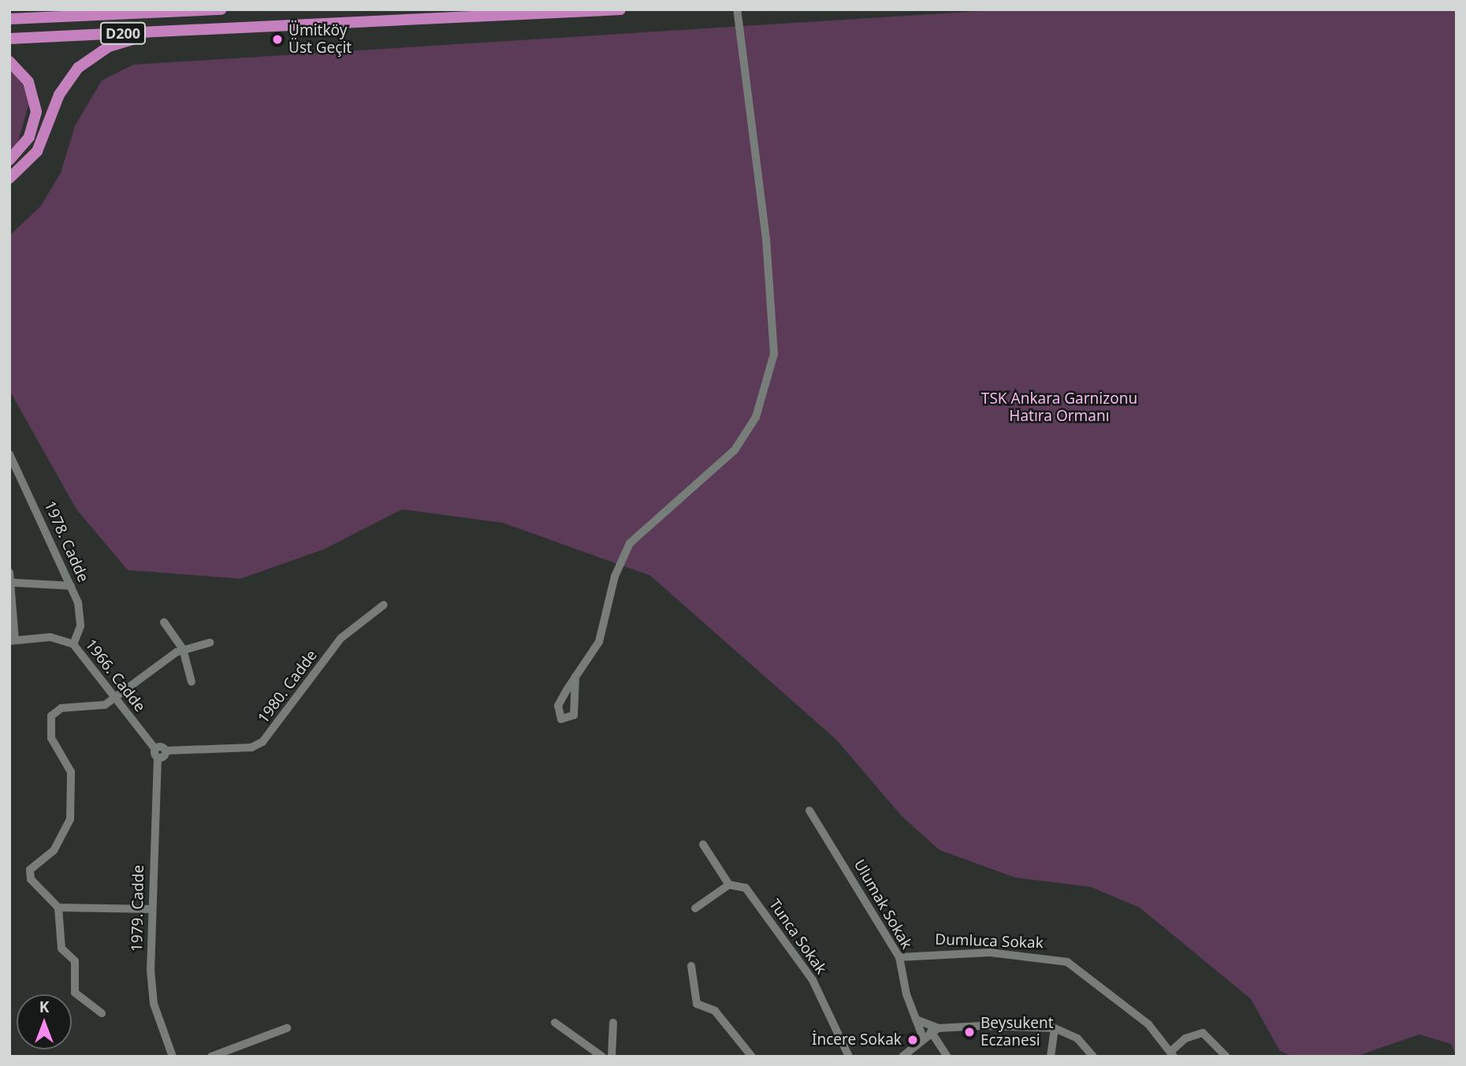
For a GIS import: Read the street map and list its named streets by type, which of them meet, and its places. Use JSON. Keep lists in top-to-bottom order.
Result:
{
  "streets": {
    "highway": ["D200"],
    "street": [
      "1978. Cadde",
      "1966. Cadde",
      "1980. Cadde",
      "Ulumak Sokak",
      "1979. Cadde",
      "Tunca Sokak",
      "Dumluca Sokak"
    ]
  },
  "crossings": [
    ["1978. Cadde", "1966. Cadde"],
    ["1966. Cadde", "1980. Cadde"],
    ["1966. Cadde", "1979. Cadde"],
    ["1980. Cadde", "1979. Cadde"],
    ["Ulumak Sokak", "Dumluca Sokak"]
  ],
  "parks": ["TSK Ankara Garnizonu Hatıra Ormanı"],
  "places": ["Ümitköy Üst Geçit", "Beysukent Eczanesi", "İncere Sokak"],
  "north": "top"
}
